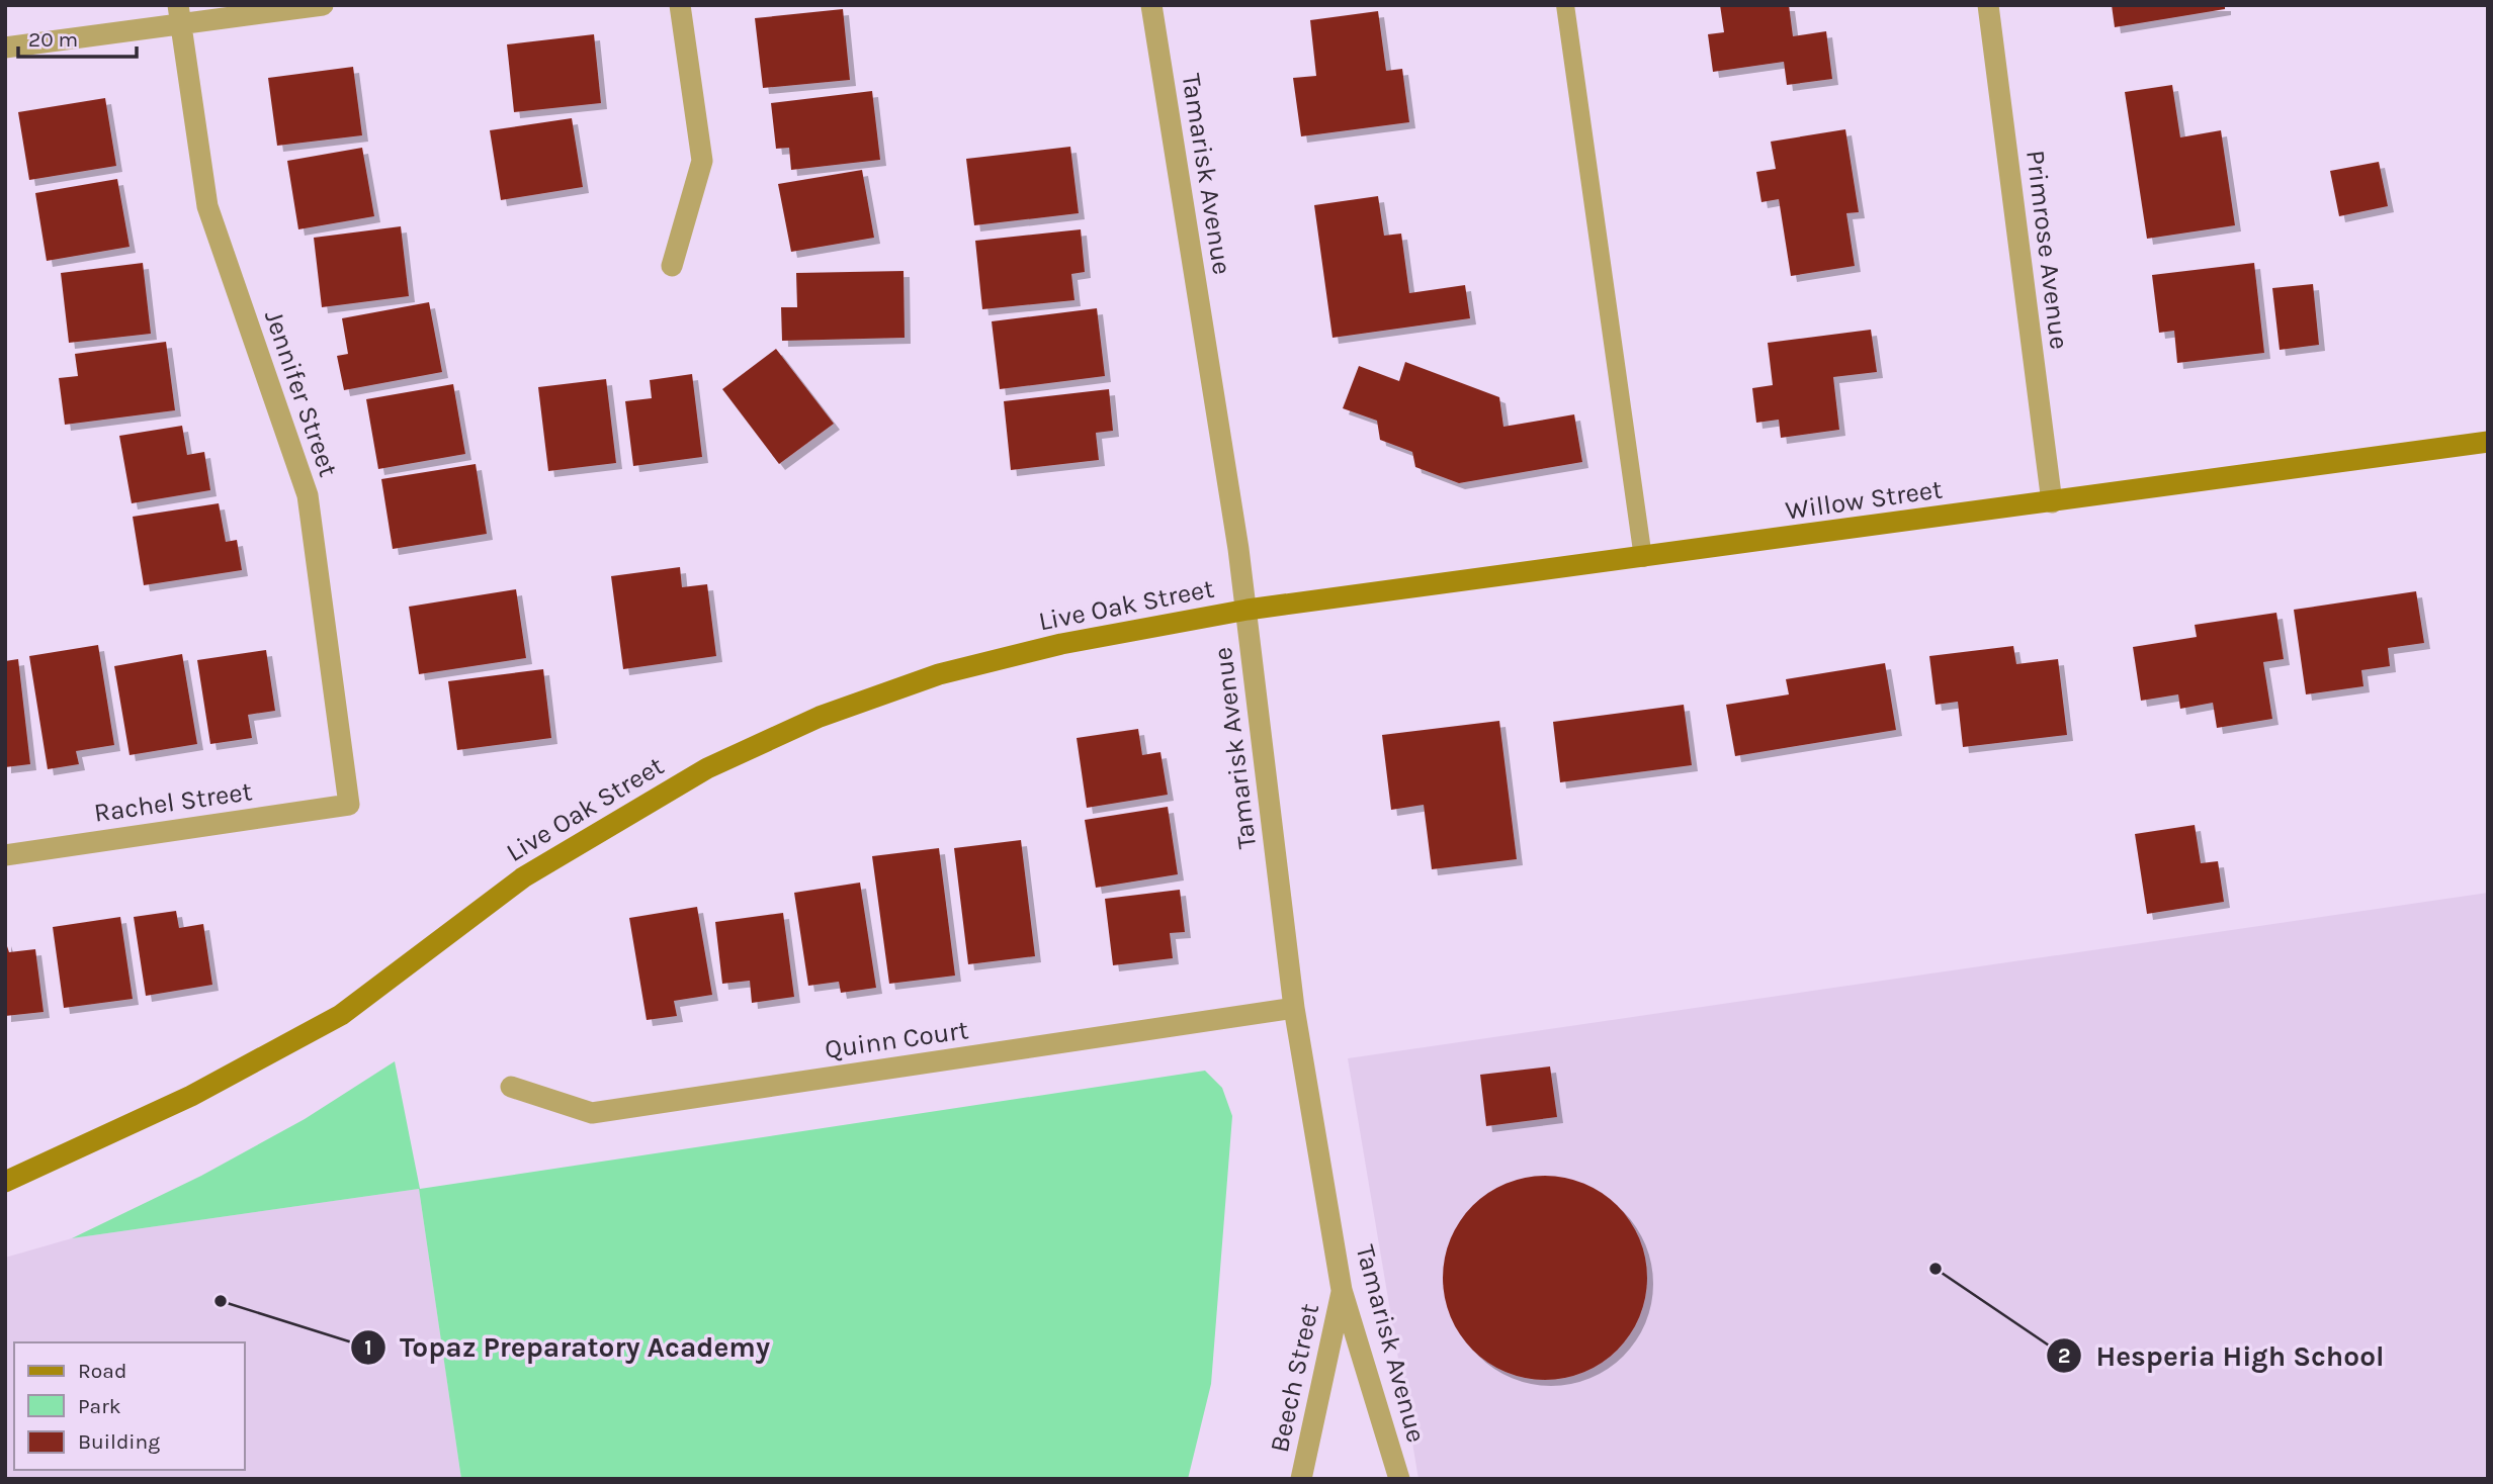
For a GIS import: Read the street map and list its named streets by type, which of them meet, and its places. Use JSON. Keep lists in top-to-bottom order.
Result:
{
  "streets": {
    "street": [
      "Tamarisk Avenue",
      "Primrose Avenue",
      "Jennifer Street",
      "Willow Street",
      "Live Oak Street",
      "Rachel Street",
      "Quinn Court",
      "Beech Street"
    ]
  },
  "crossings": [
    ["Tamarisk Avenue", "Willow Street"],
    ["Tamarisk Avenue", "Live Oak Street"],
    ["Tamarisk Avenue", "Quinn Court"],
    ["Tamarisk Avenue", "Beech Street"],
    ["Primrose Avenue", "Willow Street"],
    ["Jennifer Street", "Rachel Street"],
    ["Willow Street", "Live Oak Street"]
  ],
  "places": ["Hesperia High School", "Topaz Preparatory Academy"],
  "legend": ["Road", "Park", "Building"],
  "scale_bar": "20 m"
}
